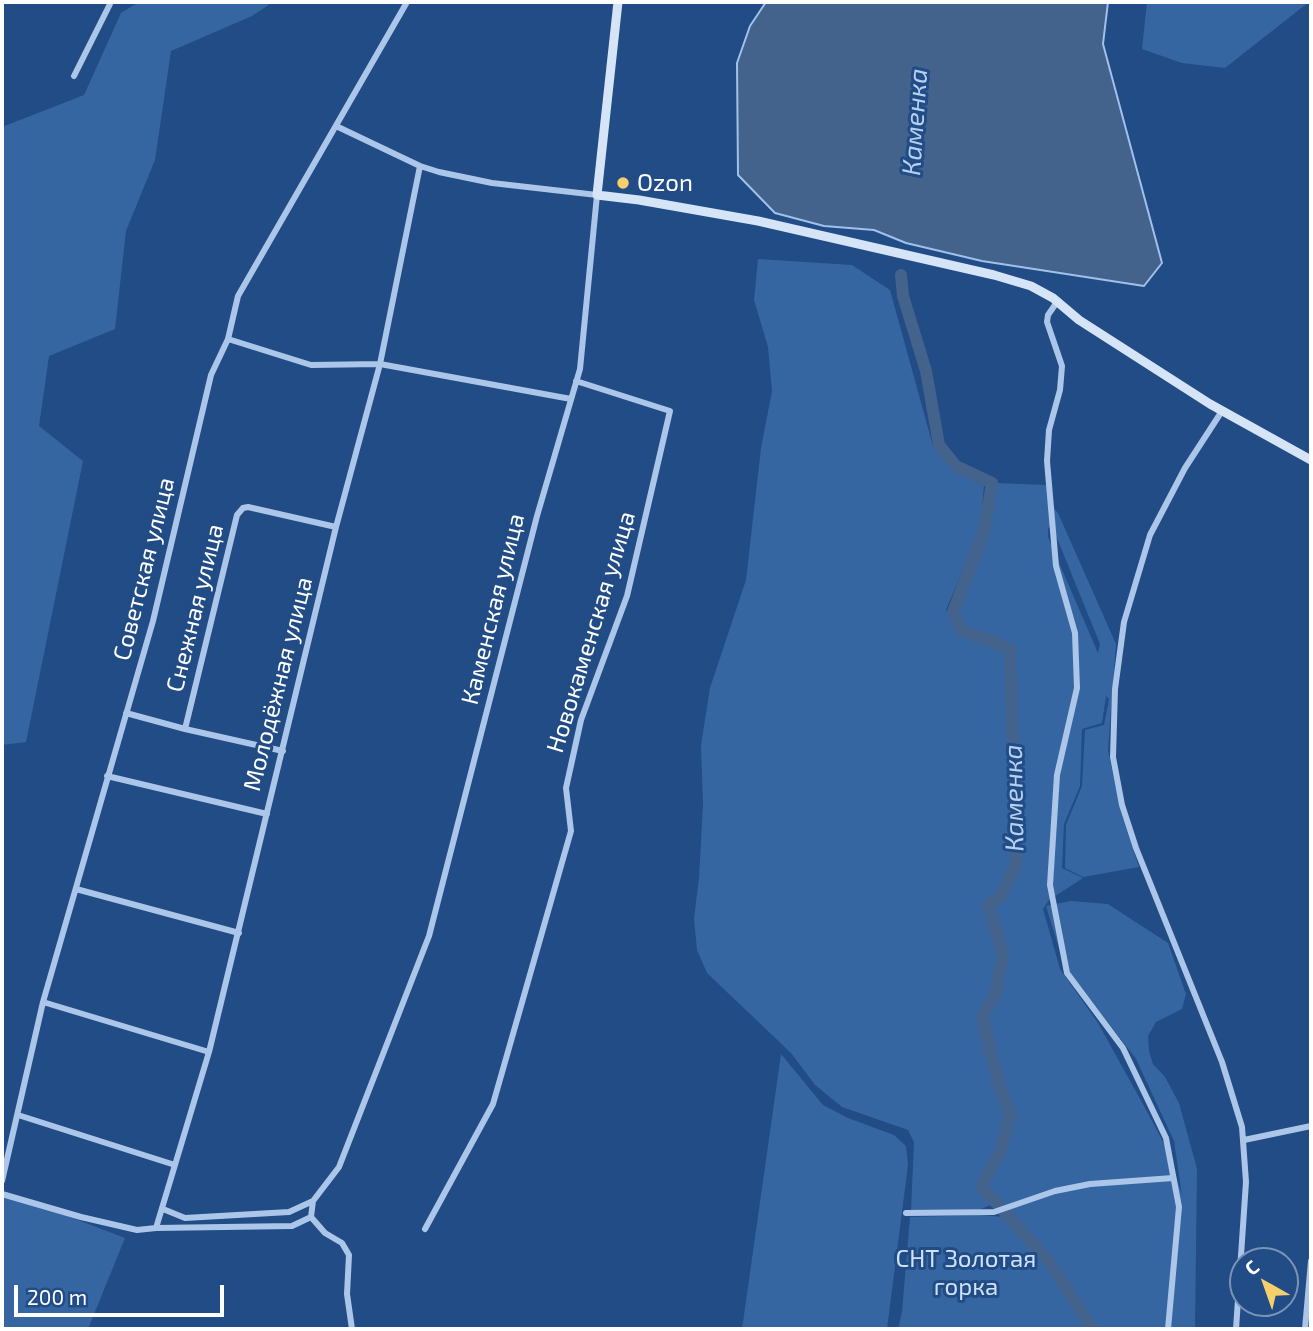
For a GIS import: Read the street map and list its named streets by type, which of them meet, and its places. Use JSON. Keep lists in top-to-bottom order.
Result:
{
  "streets": {
    "street": [
      "Советская улица",
      "Снежная улица",
      "Каменская улица",
      "Новокаменская улица",
      "Молодёжная улица"
    ]
  },
  "crossings": [
    ["Снежная улица", "Молодёжная улица"],
    ["Каменская улица", "Новокаменская улица"]
  ],
  "water": ["Каменка"],
  "parks": ["СНТ Золотая горка"],
  "places": ["Ozon"],
  "scale_bar": "200 m",
  "north": "top left"
}
